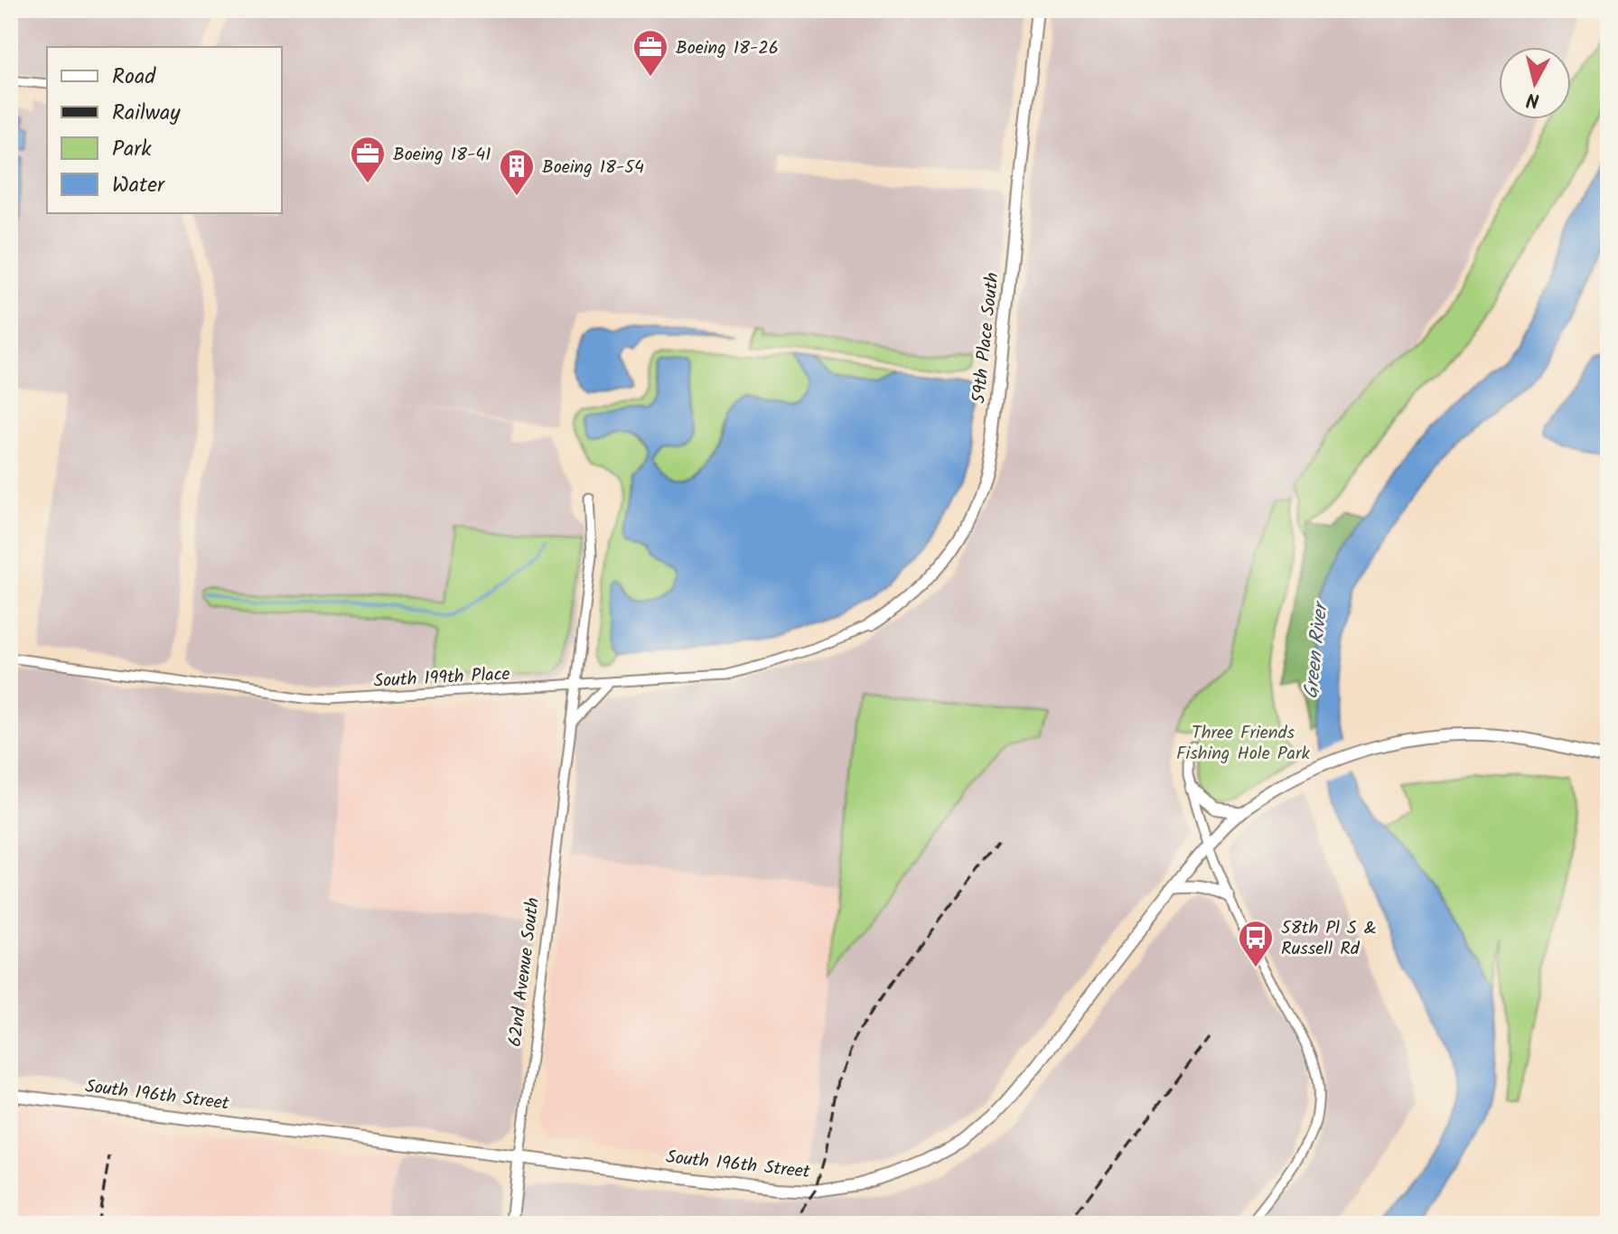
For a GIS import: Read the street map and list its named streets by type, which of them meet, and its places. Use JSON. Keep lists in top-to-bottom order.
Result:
{
  "streets": {
    "main road": ["59th Place South", "62nd Avenue South", "South 196th Street"],
    "street": ["South 199th Place"]
  },
  "crossings": [
    ["59th Place South", "South 199th Place"],
    ["South 199th Place", "62nd Avenue South"],
    ["62nd Avenue South", "South 196th Street"]
  ],
  "water": ["Green River"],
  "parks": ["Three Friends Fishing Hole Park"],
  "places": {
    "office": ["Boeing 18-26", "Boeing 18-41"],
    "building": ["Boeing 18-54"],
    "bus stop": ["58th Pl S & Russell Rd"]
  },
  "legend": [
    "Road",
    "Railway",
    "Park",
    "Water"
  ],
  "north": "bottom"
}
